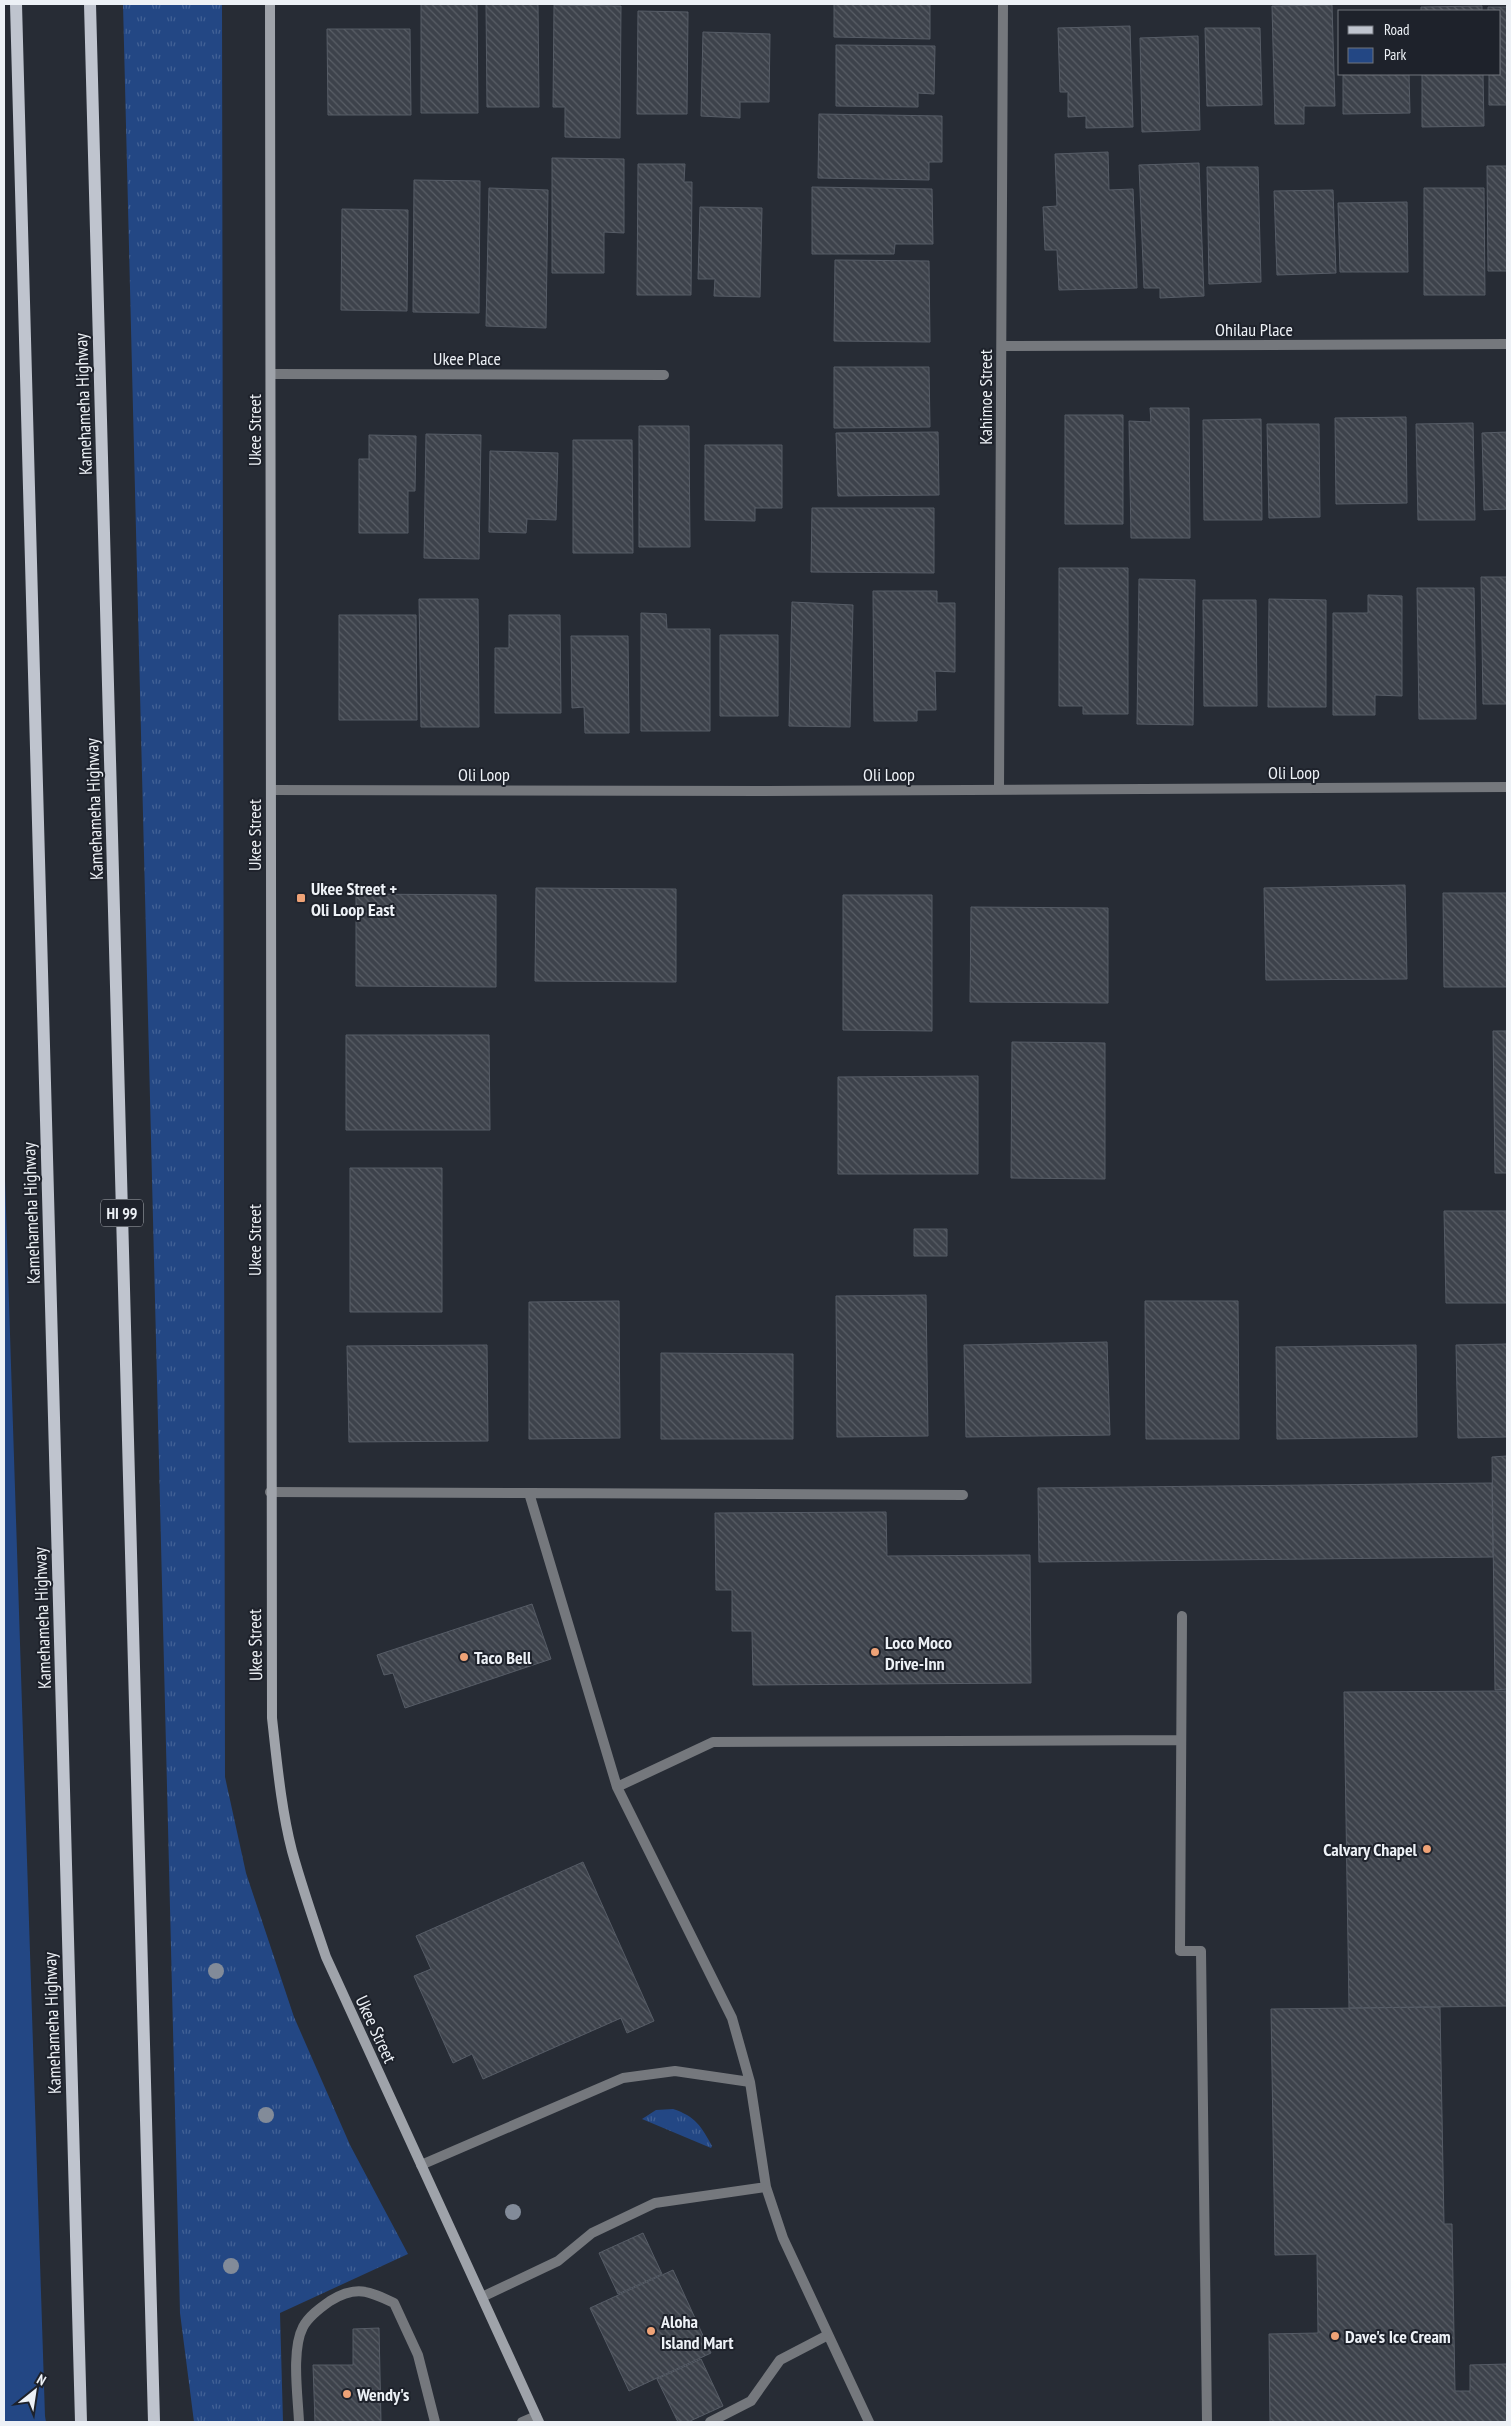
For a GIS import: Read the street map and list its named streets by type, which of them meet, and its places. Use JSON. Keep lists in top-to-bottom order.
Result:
{
  "streets": {
    "main road": ["Kamehameha Highway", "HI 99"],
    "street": [
      "Ohilau Place",
      "Ukee Place",
      "Kahimoe Street",
      "Ukee Street",
      "Oli Loop"
    ]
  },
  "crossings": [
    ["Ohilau Place", "Kahimoe Street"],
    ["Ukee Place", "Ukee Street"],
    ["Kahimoe Street", "Oli Loop"],
    ["Ukee Street", "Oli Loop"]
  ],
  "places": {
    "transit": ["Ukee Street + Oli Loop East"],
    "other": [
      "Loco Moco Drive-Inn",
      "Taco Bell",
      "Calvary Chapel",
      "Aloha Island Mart",
      "Dave's Ice Cream",
      "Wendy's"
    ]
  },
  "legend": ["Road", "Park"],
  "north": "top right"
}
